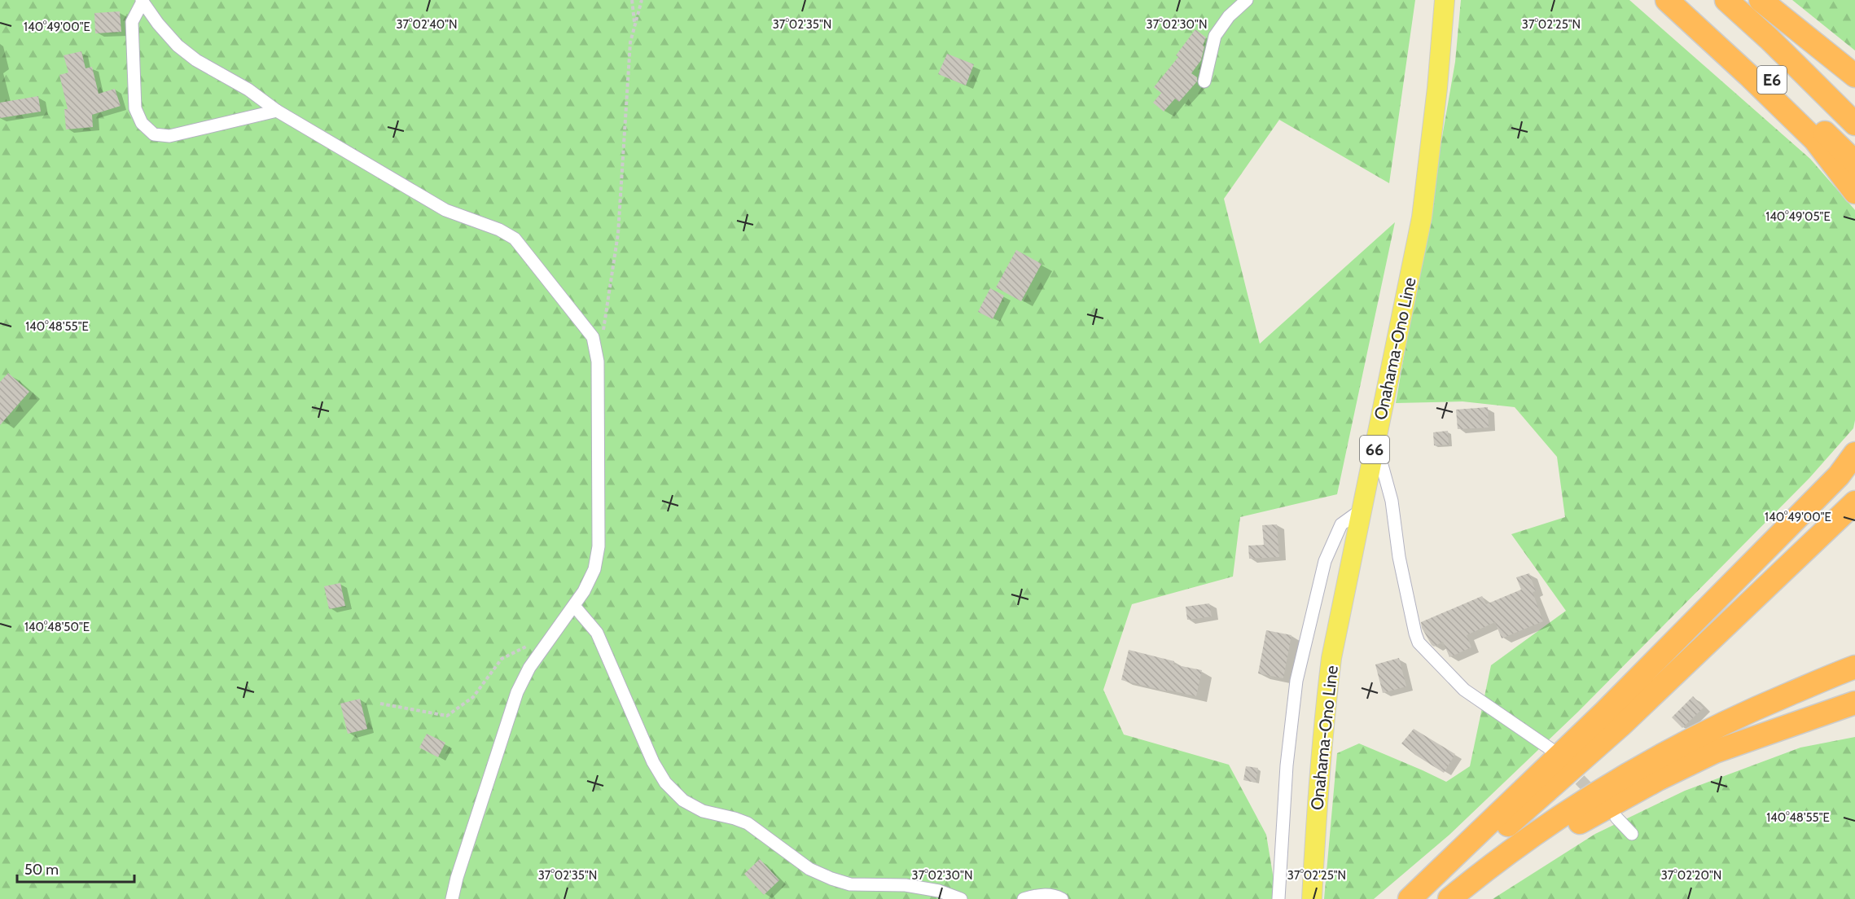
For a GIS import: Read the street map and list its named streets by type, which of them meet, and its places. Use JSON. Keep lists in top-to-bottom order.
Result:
{
  "streets": {
    "highway": ["E6"],
    "main road": ["Onahama-Ono Line", "66"]
  },
  "scale_bar": "50 m",
  "coordinates": [
    "37°02'40\"N",
    "37°02'35\"N",
    "37°02'30\"N",
    "37°02'25\"N",
    "140°49'00\"E",
    "140°49'05\"E",
    "140°48'55\"E",
    "140°48'50\"E",
    "37°02'20\"N"
  ]
}
